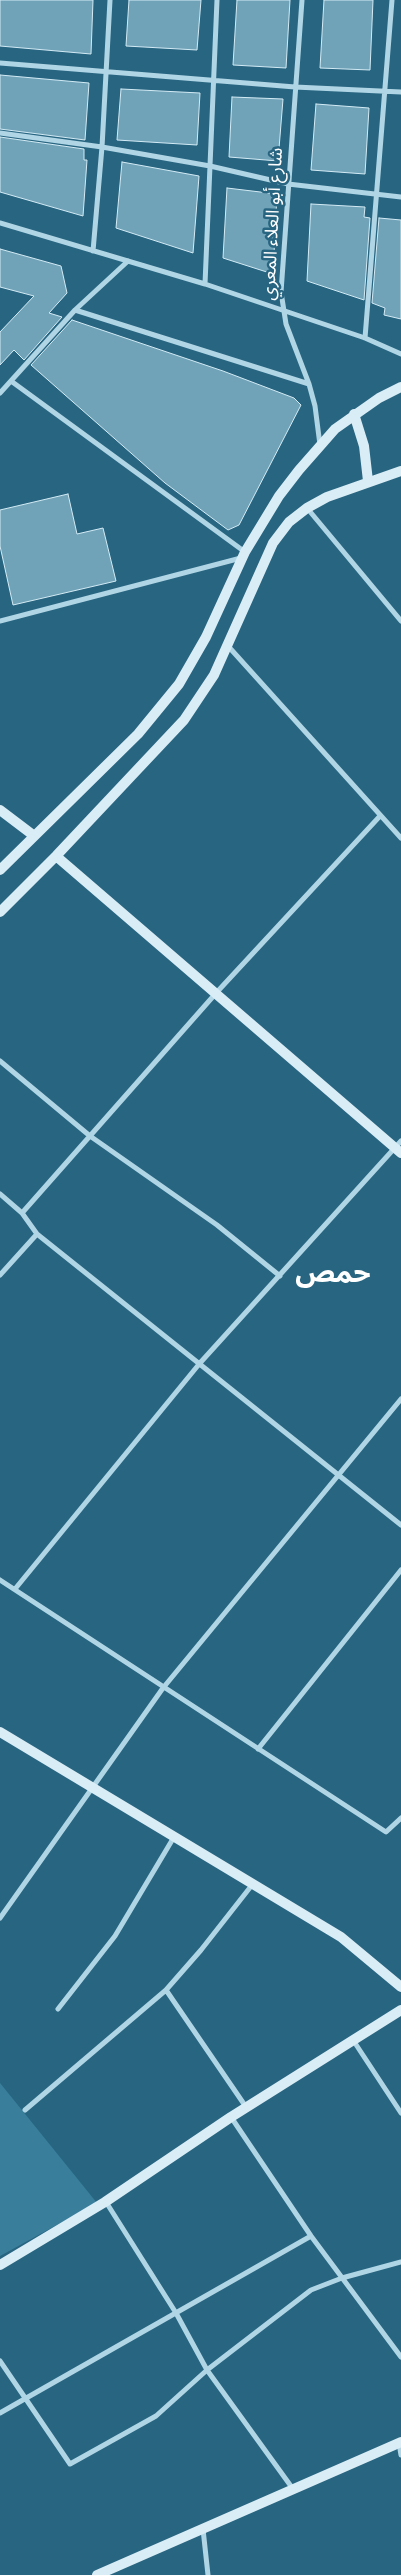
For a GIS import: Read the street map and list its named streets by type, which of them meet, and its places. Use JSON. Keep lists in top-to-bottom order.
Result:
{
  "streets": {
    "street": ["شارع أبو العلاء المعري"]
  },
  "districts": ["حمص"]
}
